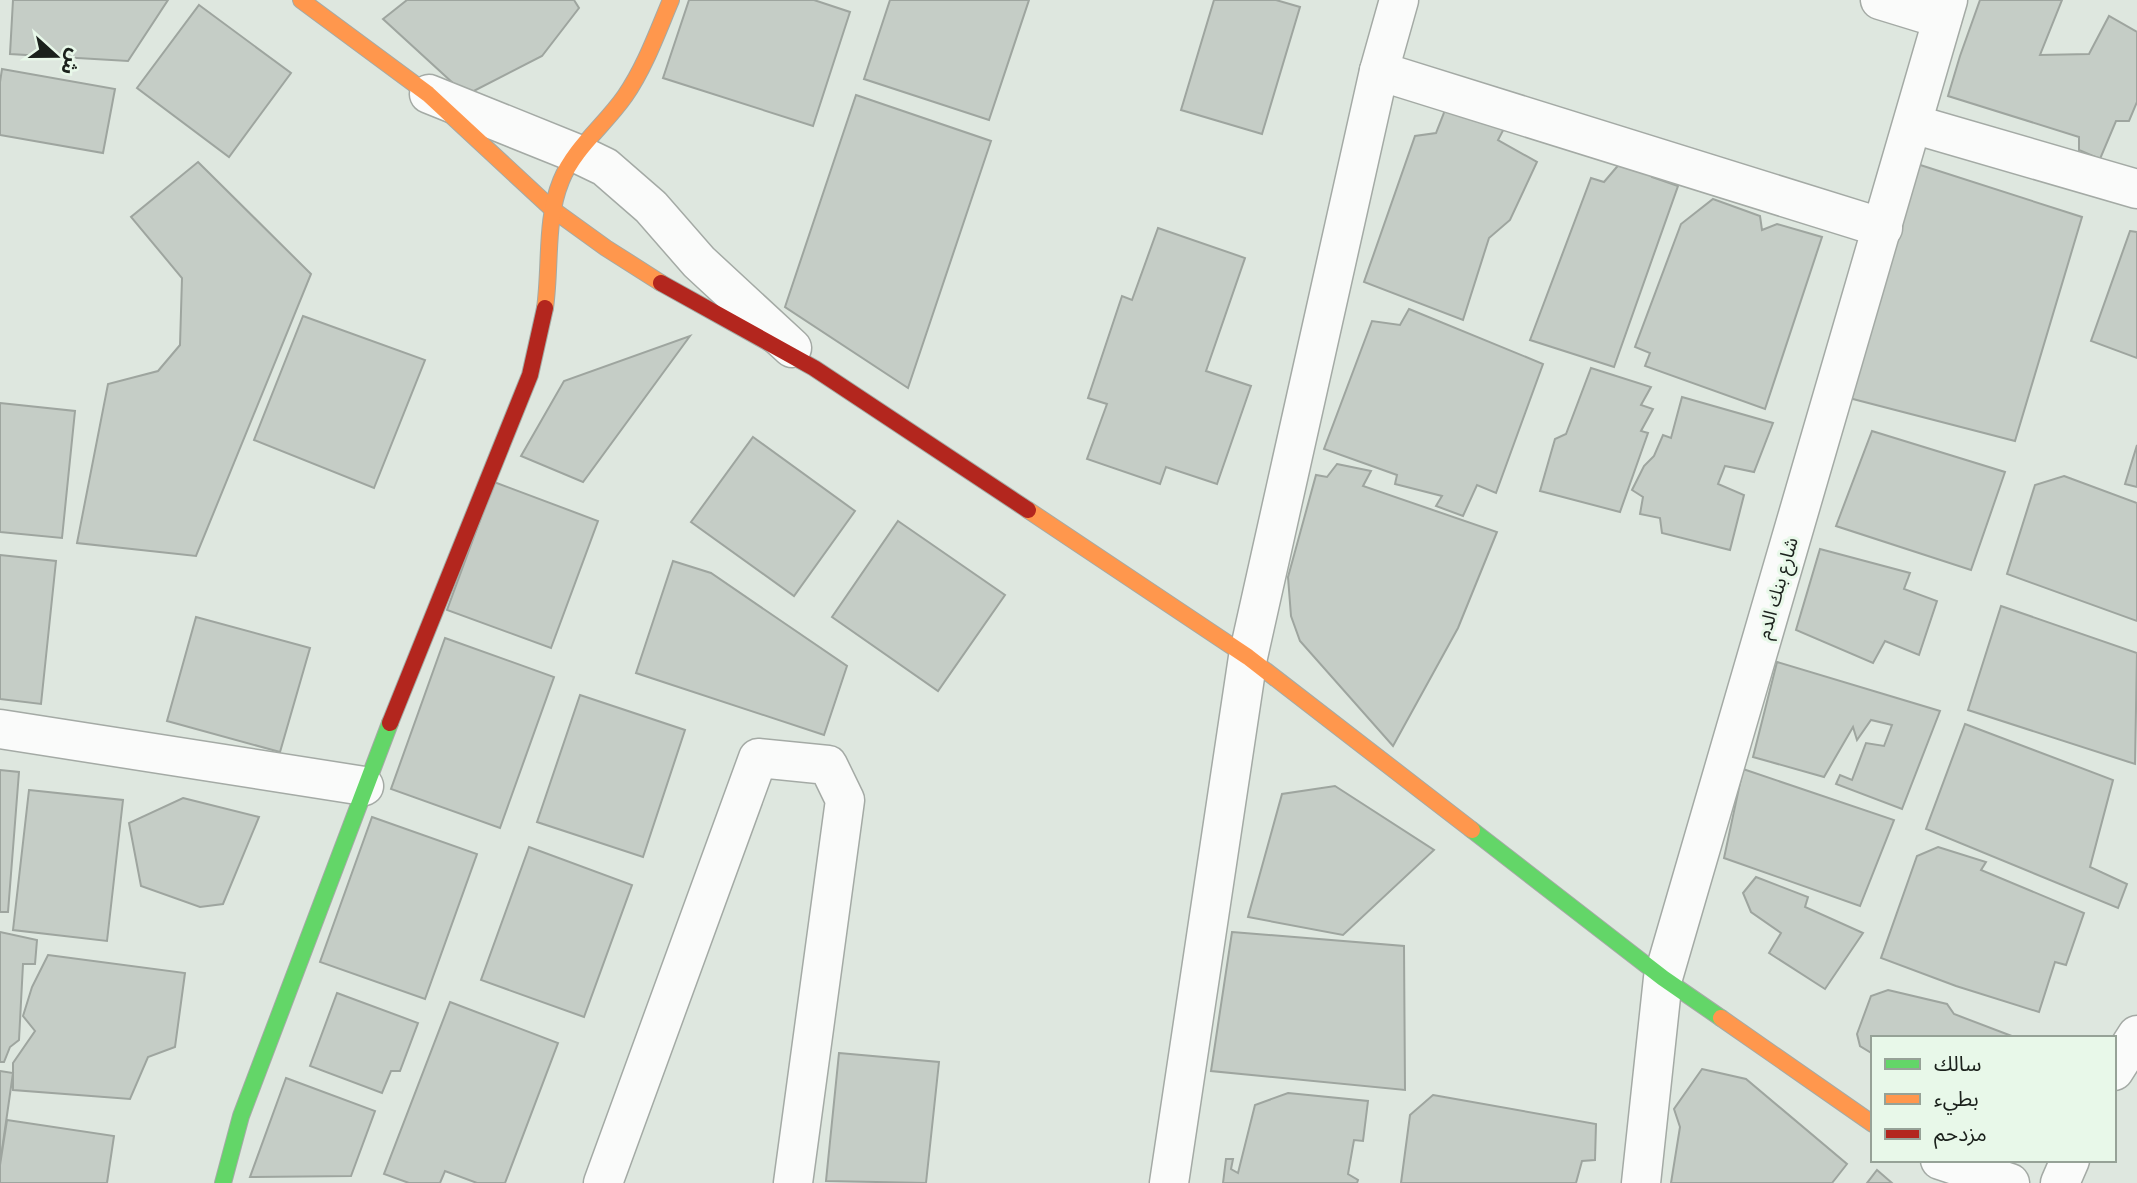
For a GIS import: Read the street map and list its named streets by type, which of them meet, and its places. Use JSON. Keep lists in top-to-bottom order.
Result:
{
  "streets": {
    "street": ["شارع بنك الدم"]
  },
  "legend": ["سالك", "بطيء", "مزدحم"],
  "north": "right"
}
